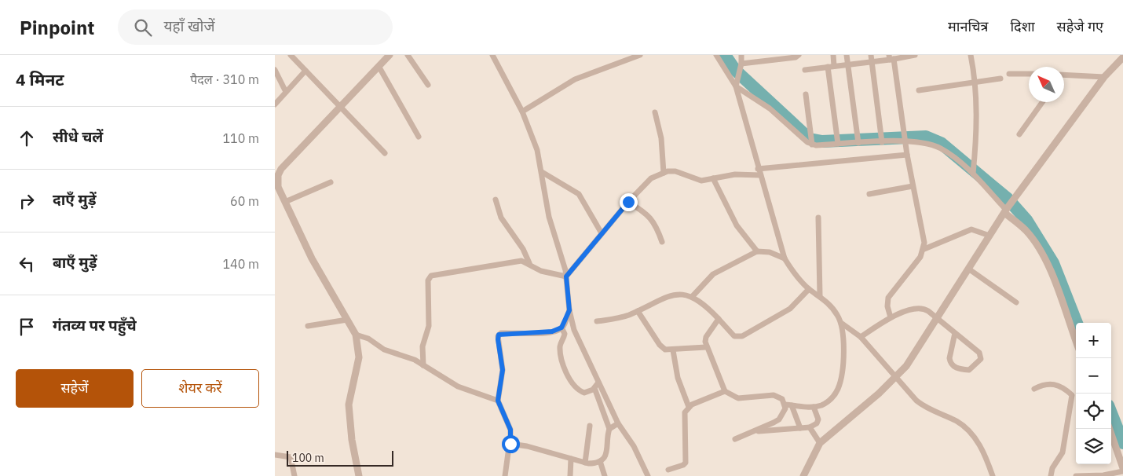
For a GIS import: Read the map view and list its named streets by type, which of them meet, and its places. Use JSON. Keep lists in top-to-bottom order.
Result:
{
  "scale_bar": "100 m",
  "north": "top left",
  "page": {
    "header": "Pinpoint",
    "search": "यहाँ खोजें",
    "nav": ["मानचित्र", "दिशा", "सहेजे गए"],
    "heading": ["4 मिनट", "पैदल · 310 m"],
    "list": [
      ["सीधे चलें", "110 m"],
      ["दाएँ मुड़ें", "60 m"],
      ["बाएँ मुड़ें", "140 m"],
      "गंतव्य पर पहुँचे"
    ],
    "map_buttons": ["+", "−"],
    "buttons": ["सहेजें", "शेयर करें"],
    "scale": "100 m"
  }
}
